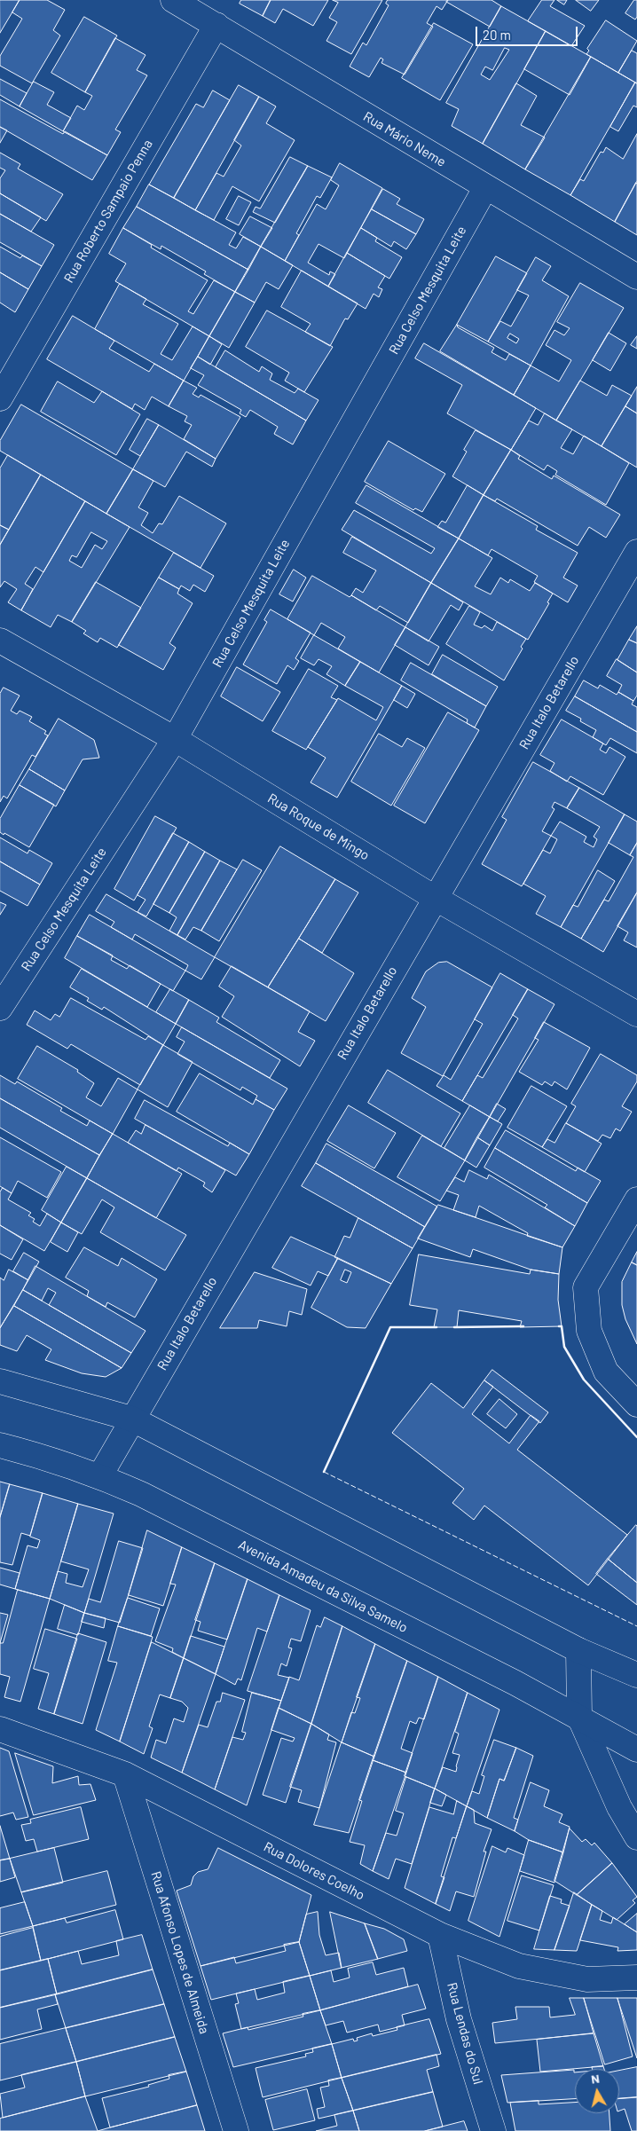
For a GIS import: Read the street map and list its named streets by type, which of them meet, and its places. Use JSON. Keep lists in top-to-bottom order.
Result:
{
  "streets": {
    "street": [
      "Rua Mário Neme",
      "Rua Roberto Sampaio Penna",
      "Rua Celso Mesquita Leite",
      "Rua Italo Betarello",
      "Rua Roque de Mingo",
      "Avenida Amadeu da Silva Samelo",
      "Rua Dolores Coelho",
      "Rua Afonso Lopes de Almeida",
      "Rua Lendas do Sul"
    ]
  },
  "crossings": [
    ["Rua Mário Neme", "Rua Roberto Sampaio Penna"],
    ["Rua Mário Neme", "Rua Celso Mesquita Leite"],
    ["Rua Celso Mesquita Leite", "Rua Roque de Mingo"],
    ["Rua Italo Betarello", "Rua Roque de Mingo"],
    ["Rua Italo Betarello", "Avenida Amadeu da Silva Samelo"],
    ["Rua Dolores Coelho", "Rua Afonso Lopes de Almeida"],
    ["Rua Dolores Coelho", "Rua Lendas do Sul"]
  ],
  "scale_bar": "20 m",
  "north": "top"
}
